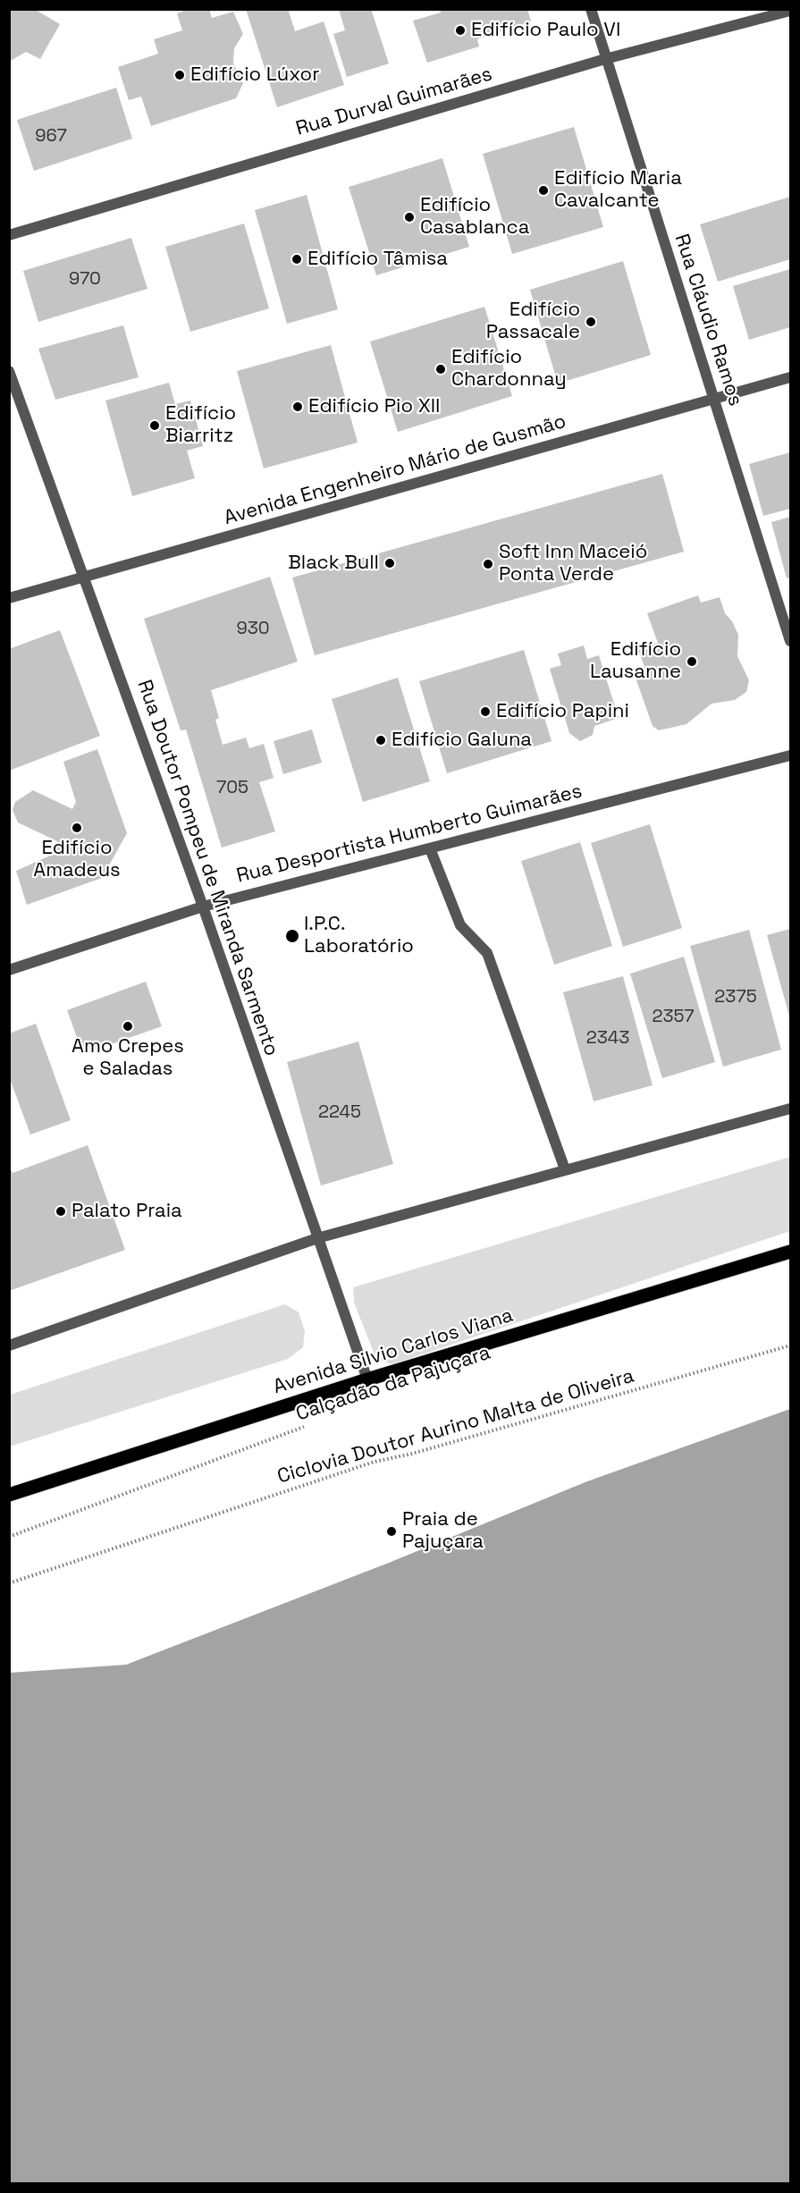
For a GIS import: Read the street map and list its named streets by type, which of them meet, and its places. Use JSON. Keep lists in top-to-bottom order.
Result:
{
  "streets": {
    "main road": ["Avenida Silvio Carlos Viana"],
    "street": [
      "Rua Durval Guimarães",
      "Rua Cláudio Ramos",
      "Avenida Engenheiro Mário de Gusmão",
      "Rua Desportista Humberto Guimarães",
      "Rua Doutor Pompeu de Miranda Sarmento"
    ],
    "path": ["Calçadão da Pajuçara", "Ciclovia Doutor Aurino Malta de Oliveira"]
  },
  "crossings": [
    ["Rua Durval Guimarães", "Rua Cláudio Ramos"],
    ["Rua Cláudio Ramos", "Avenida Engenheiro Mário de Gusmão"],
    ["Avenida Engenheiro Mário de Gusmão", "Rua Doutor Pompeu de Miranda Sarmento"],
    ["Rua Desportista Humberto Guimarães", "Rua Doutor Pompeu de Miranda Sarmento"],
    ["Rua Doutor Pompeu de Miranda Sarmento", "Avenida Silvio Carlos Viana"]
  ],
  "places": [
    "Edifício Paulo VI",
    "Edifício Lúxor",
    "Edifício Maria Cavalcante",
    "Edifício Casablanca",
    "Edifício Tâmisa",
    "Edifício Passacale",
    "Edifício Chardonnay",
    "Edifício Pio XII",
    "Edifício Biarritz",
    "Black Bull",
    "Soft Inn Maceió Ponta Verde",
    "Edifício Lausanne",
    "Edifício Papini",
    "Edifício Galuna",
    "Edifício Amadeus",
    "I.P.C. Laboratório",
    "Amo Crepes e Saladas",
    "Palato Praia",
    "Praia de Pajuçara"
  ],
  "house_numbers": [
    "967",
    "970",
    "930",
    "705",
    "2375",
    "2357",
    "2343",
    "2245"
  ]
}
